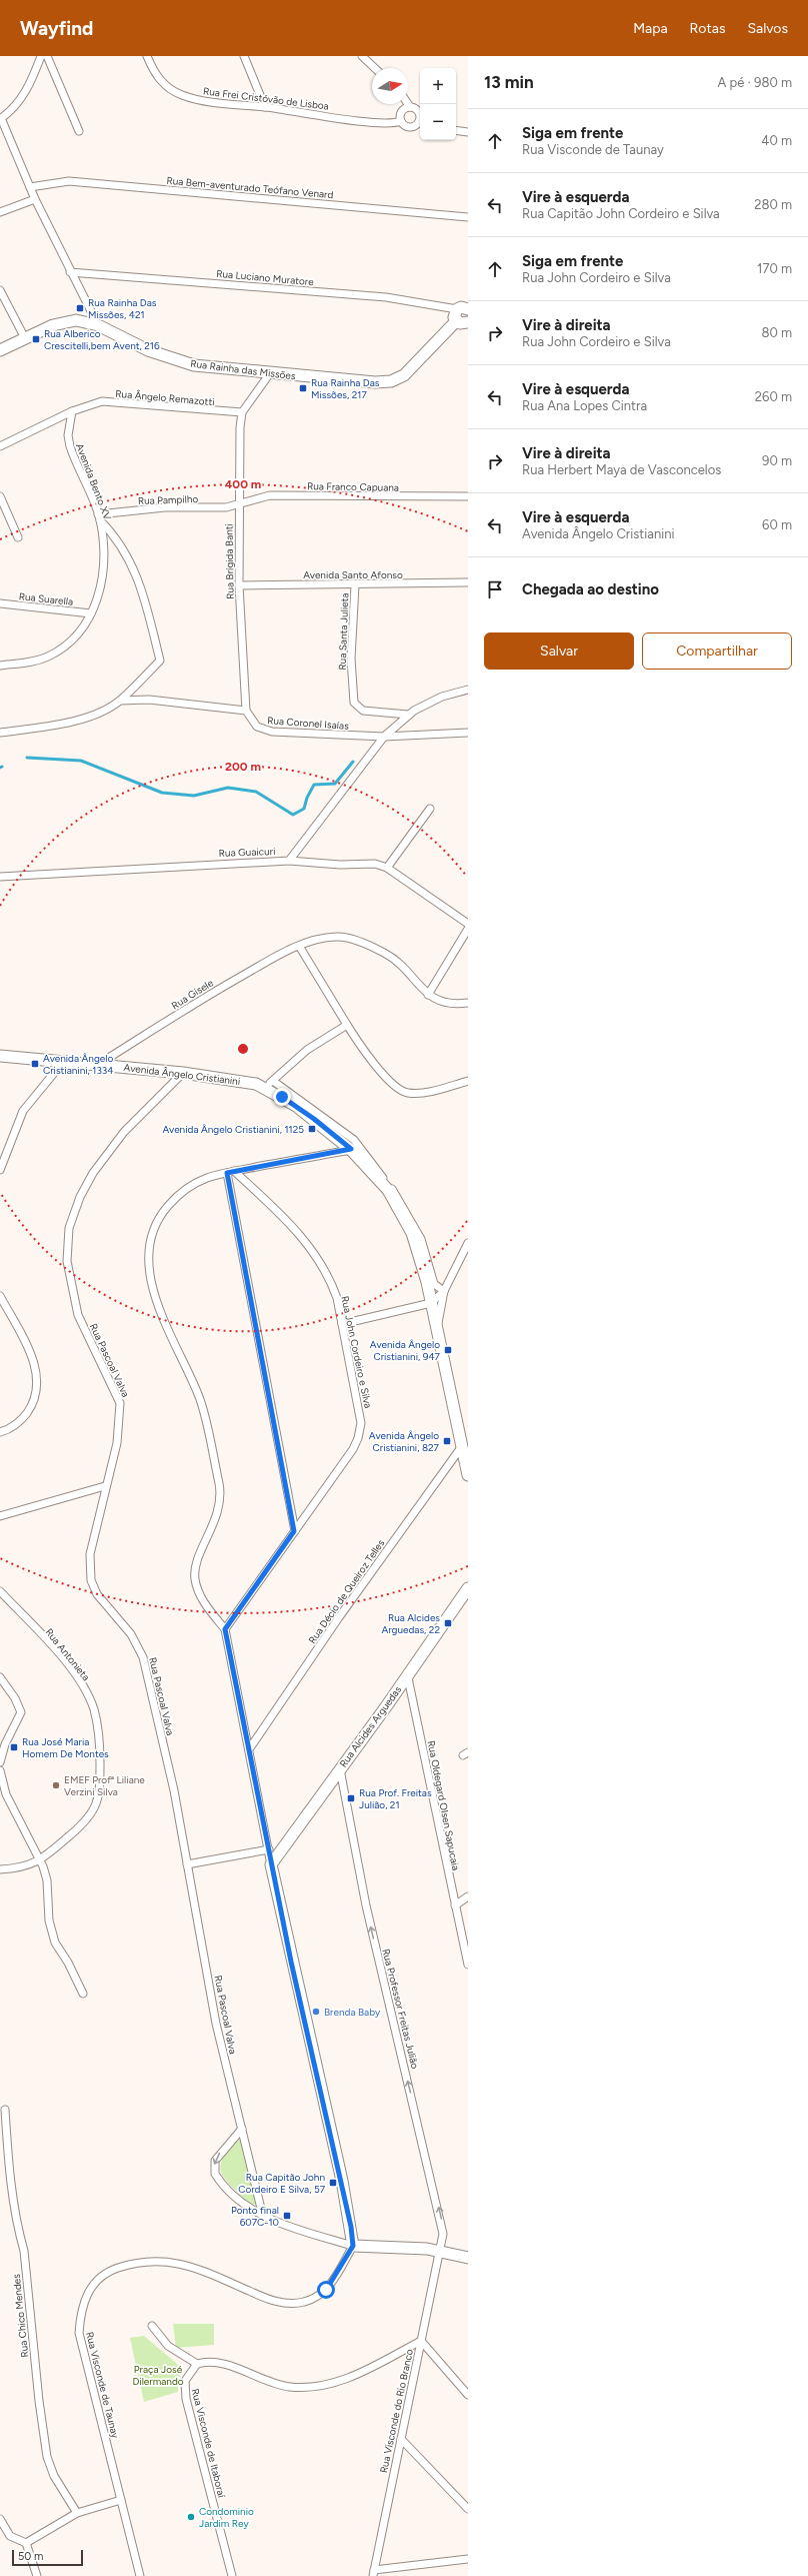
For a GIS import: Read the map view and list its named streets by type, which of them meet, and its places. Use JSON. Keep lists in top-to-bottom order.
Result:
{
  "streets": {
    "street": [
      "Rua Frei Cristóvão de Lisboa",
      "Rua Bem-aventurado Teófano Venard",
      "Rua Luciano Muratore",
      "Rua Rainha das Missões",
      "Rua Ângelo Remazotti",
      "Avenida Bento XV",
      "Rua Franco Capuana",
      "Rua Pampilho",
      "Rua Brígida Banti",
      "Avenida Santo Afonso",
      "Rua Suarella",
      "Rua Santa Julieta",
      "Rua Coronel Isaías",
      "Rua Guaicuri",
      "Rua Gisele",
      "Avenida Ângelo Cristianini",
      "Rua John Cordeiro e Silva",
      "Rua Pascoal Valva",
      "Rua Décio de Queiroz Telles",
      "Rua Antonieta",
      "Rua Alcides Arguedas",
      "Rua Oldegard Olsen Sapucaia",
      "Rua Professor Freitas Julião",
      "Rua Chico Mendes",
      "Rua Visconde de Taunay",
      "Rua Visconde do Rio Branco",
      "Rua Visconde de Itaboraí"
    ]
  },
  "crossings": [
    ["Rua Ângelo Remazotti", "Avenida Bento XV"],
    ["Rua Ângelo Remazotti", "Rua Brígida Banti"],
    ["Avenida Bento XV", "Rua Pampilho"],
    ["Avenida Bento XV", "Rua Suarella"],
    ["Rua Franco Capuana", "Rua Pampilho"],
    ["Rua Franco Capuana", "Rua Brígida Banti"],
    ["Rua Pampilho", "Rua Brígida Banti"],
    ["Rua Brígida Banti", "Avenida Santo Afonso"],
    ["Rua Brígida Banti", "Rua Coronel Isaías"],
    ["Avenida Santo Afonso", "Rua Santa Julieta"],
    ["Rua Santa Julieta", "Rua Guaicuri"],
    ["Rua Coronel Isaías", "Rua Guaicuri"],
    ["Rua Gisele", "Avenida Ângelo Cristianini"],
    ["Avenida Ângelo Cristianini", "Rua Pascoal Valva"],
    ["Avenida Ângelo Cristianini", "Rua Décio de Queiroz Telles"],
    ["Rua Alcides Arguedas", "Rua Oldegard Olsen Sapucaia"],
    ["Rua Alcides Arguedas", "Rua Professor Freitas Julião"],
    ["Rua Professor Freitas Julião", "Rua Visconde do Rio Branco"]
  ],
  "one_way": ["Rua Professor Freitas Julião"],
  "parks": ["Praça José Dilermando"],
  "places": {
    "transit": [
      "Rua Rainha Das Missões, 421",
      "Rua Alberico Crescitelli,bem Avent, 216",
      "Rua Rainha Das Missões, 217",
      "Avenida Ângelo Cristianini, 1334",
      "Avenida Ângelo Cristianini, 1125",
      "Avenida Ângelo Cristianini, 947",
      "Avenida Ângelo Cristianini, 827",
      "Rua Alcides Arguedas, 22",
      "Rua José Maria Homem De Montes",
      "Rua Prof. Freitas Julião, 21",
      "Rua Capitão John Cordeiro E Silva, 57",
      "Ponto final 607C-10"
    ],
    "other": ["EMEF Profª Liliane Verzini Silva", "Brenda Baby", "Condominio Jardim Rey"]
  },
  "scale_bar": "50 m",
  "north": "right",
  "page": {
    "header": "Wayfind",
    "nav": ["Mapa", "Rotas", "Salvos"],
    "heading": ["13 min", "A pé · 980 m"],
    "map_buttons": ["+", "−"],
    "list": [
      ["Siga em frente", "Rua Visconde de Taunay", "40 m"],
      ["Vire à esquerda", "Rua Capitão John Cordeiro e Silva", "280 m"],
      ["Siga em frente", "Rua John Cordeiro e Silva", "170 m"],
      ["Vire à direita", "Rua John Cordeiro e Silva", "80 m"],
      ["Vire à esquerda", "Rua Ana Lopes Cintra", "260 m"],
      ["Vire à direita", "Rua Herbert Maya de Vasconcelos", "90 m"],
      ["Vire à esquerda", "Avenida Ângelo Cristianini", "60 m"],
      "Chegada ao destino"
    ],
    "buttons": ["Salvar", "Compartilhar"],
    "scale": "50 m"
  },
  "rings": ["400 m", "200 m"]
}
